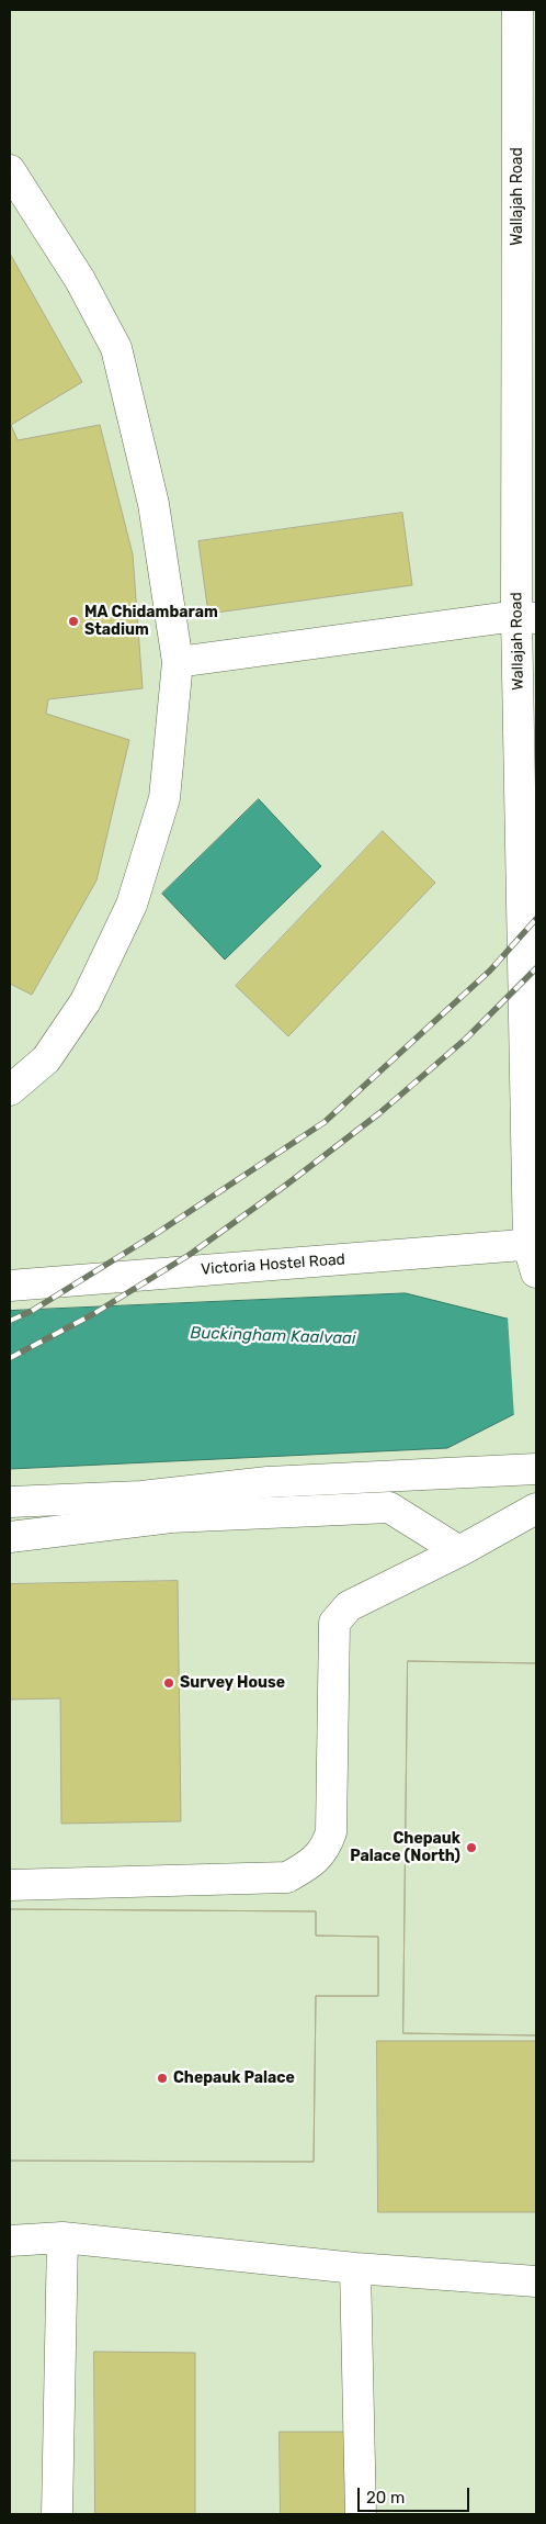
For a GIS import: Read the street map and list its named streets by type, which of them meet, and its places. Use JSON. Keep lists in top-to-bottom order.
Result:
{
  "streets": {
    "main road": ["Wallajah Road", "Victoria Hostel Road"]
  },
  "crossings": [
    ["Wallajah Road", "Victoria Hostel Road"]
  ],
  "water": ["Buckingham Kaalvaai"],
  "places": [
    "MA Chidambaram Stadium",
    "Survey House",
    "Chepauk Palace (North)",
    "Chepauk Palace"
  ],
  "scale_bar": "20 m"
}
